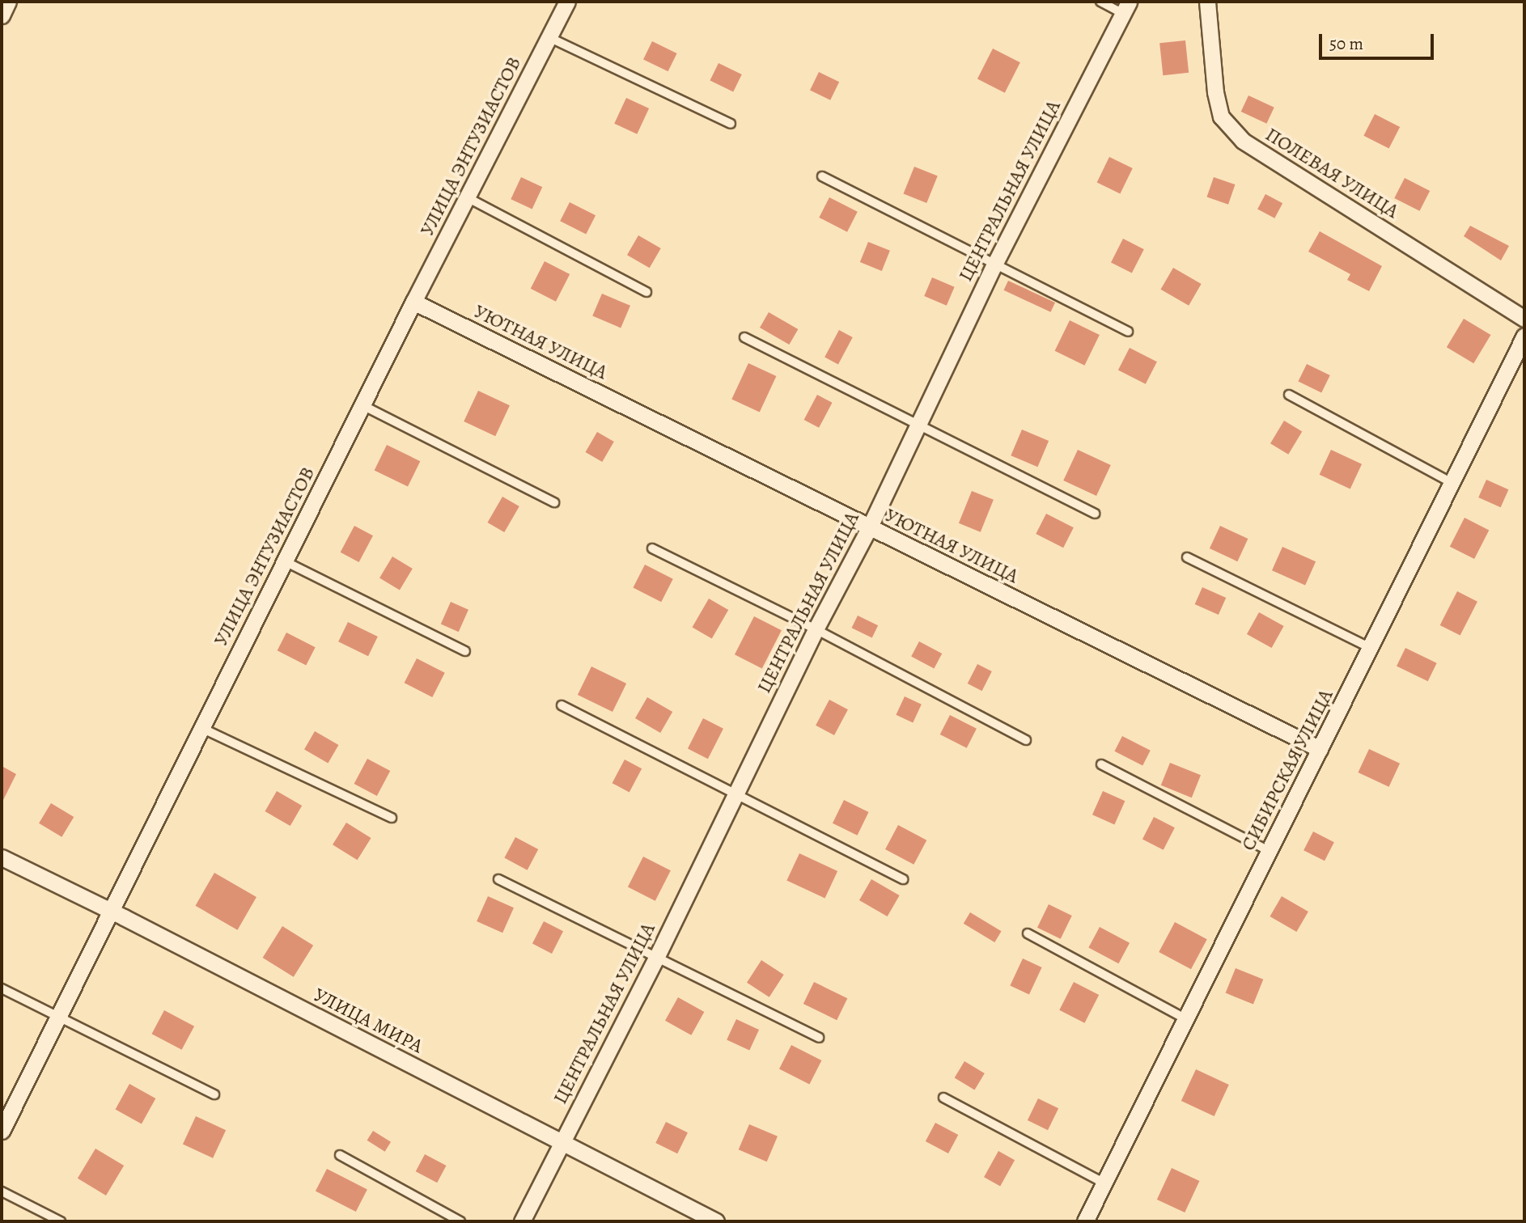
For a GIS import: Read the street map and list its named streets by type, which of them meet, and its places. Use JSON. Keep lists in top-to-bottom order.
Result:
{
  "streets": {
    "street": [
      "УЛИЦА ЭНТУЗИАСТОВ",
      "ПОЛЕВАЯ УЛИЦА",
      "ЦЕНТРАЛЬНАЯ УЛИЦА",
      "УЮТНАЯ УЛИЦА",
      "СИБИРСКАЯ УЛИЦА",
      "УЛИЦА МИРА"
    ]
  },
  "crossings": [
    ["УЛИЦА ЭНТУЗИАСТОВ", "УЮТНАЯ УЛИЦА"],
    ["УЛИЦА ЭНТУЗИАСТОВ", "УЛИЦА МИРА"],
    ["ЦЕНТРАЛЬНАЯ УЛИЦА", "УЮТНАЯ УЛИЦА"],
    ["ЦЕНТРАЛЬНАЯ УЛИЦА", "УЛИЦА МИРА"],
    ["УЮТНАЯ УЛИЦА", "СИБИРСКАЯ УЛИЦА"]
  ],
  "scale_bar": "50 m"
}
